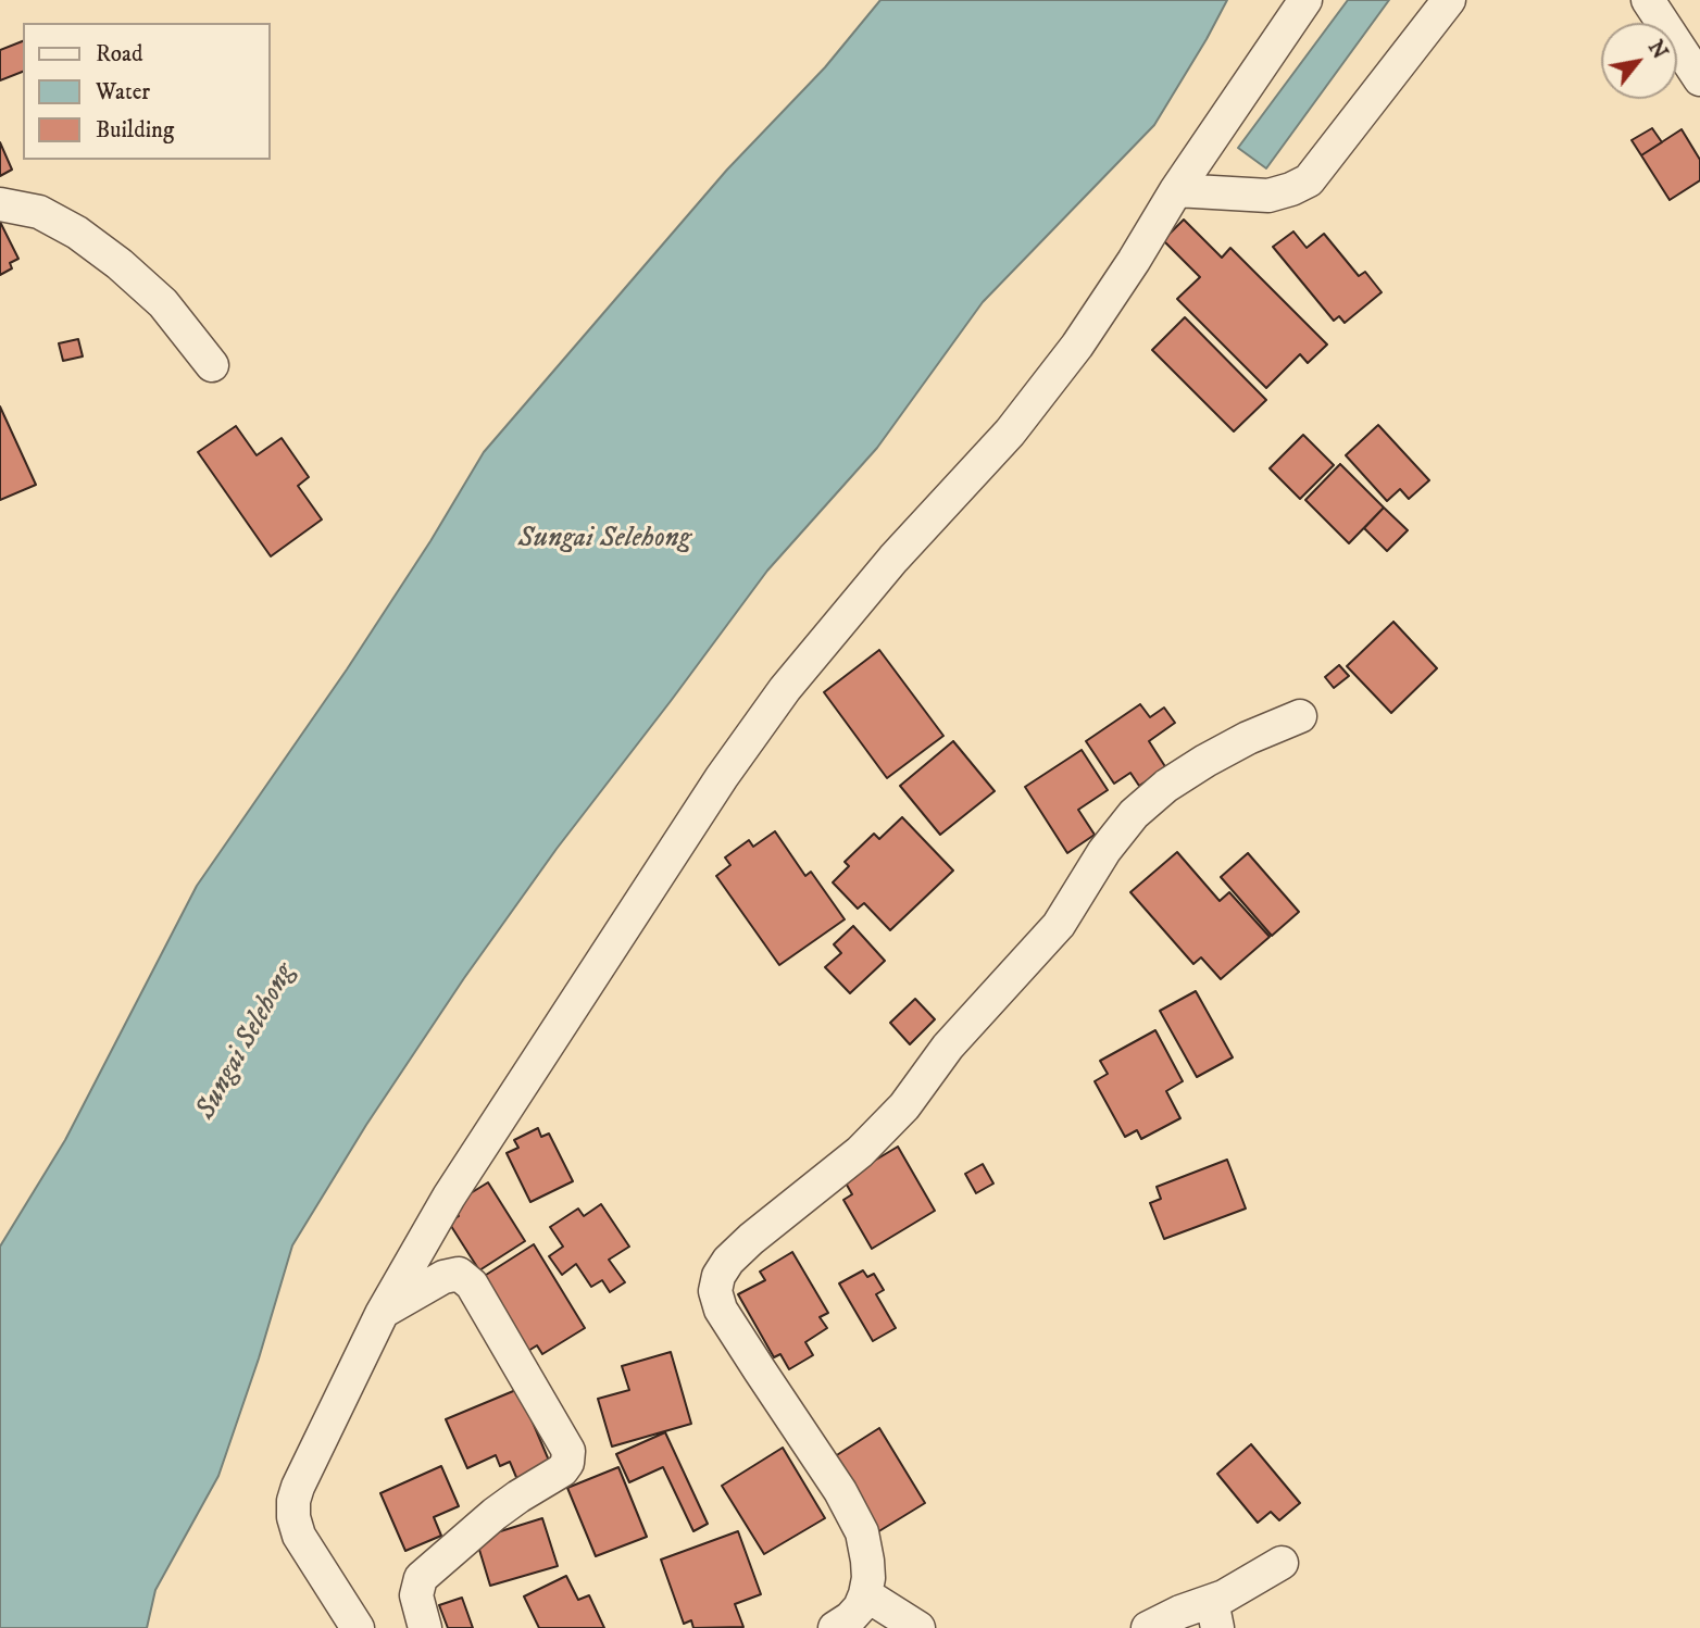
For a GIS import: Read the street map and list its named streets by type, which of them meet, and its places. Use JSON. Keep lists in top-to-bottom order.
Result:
{
  "water": ["Sungai Selehong"],
  "legend": ["Road", "Water", "Building"],
  "north": "top right"
}
